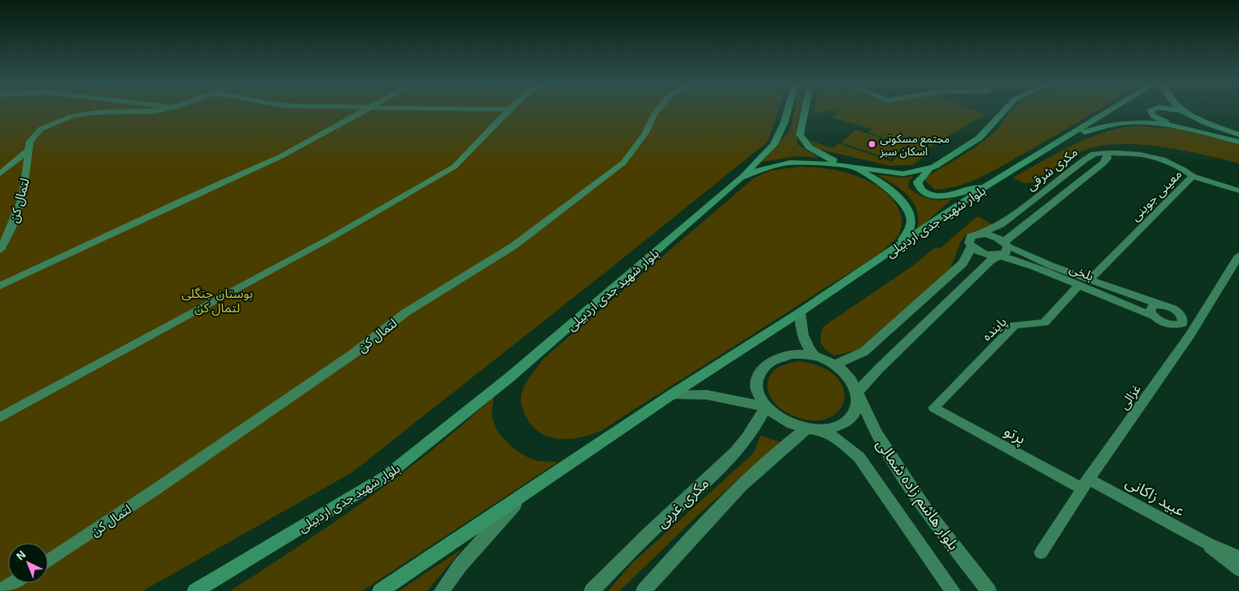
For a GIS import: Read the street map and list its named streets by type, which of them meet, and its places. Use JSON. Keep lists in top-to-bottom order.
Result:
{
  "streets": {
    "main road": ["بلوار شهید جدی اردبیلی"],
    "street": [
      "مکری شرقی",
      "معینی جوینی",
      "لتمال کن",
      "بلخی",
      "پاینده",
      "غزالی",
      "پرتو",
      "بلوار هاشم زاده شمالی",
      "عبید زاکانی",
      "مکری غربی"
    ]
  },
  "crossings": [
    ["مکری شرقی", "معینی جوینی"],
    ["معینی جوینی", "بلخی"],
    ["بلخی", "پاینده"],
    ["پاینده", "پرتو"],
    ["غزالی", "پرتو"],
    ["غزالی", "عبید زاکانی"],
    ["پرتو", "عبید زاکانی"],
    ["بلوار هاشم زاده شمالی", "مکری غربی"]
  ],
  "parks": ["بوستان جنگلی لتمال کن"],
  "places": ["مجتمع مسکونی اسکان سبز"],
  "north": "top left"
}
